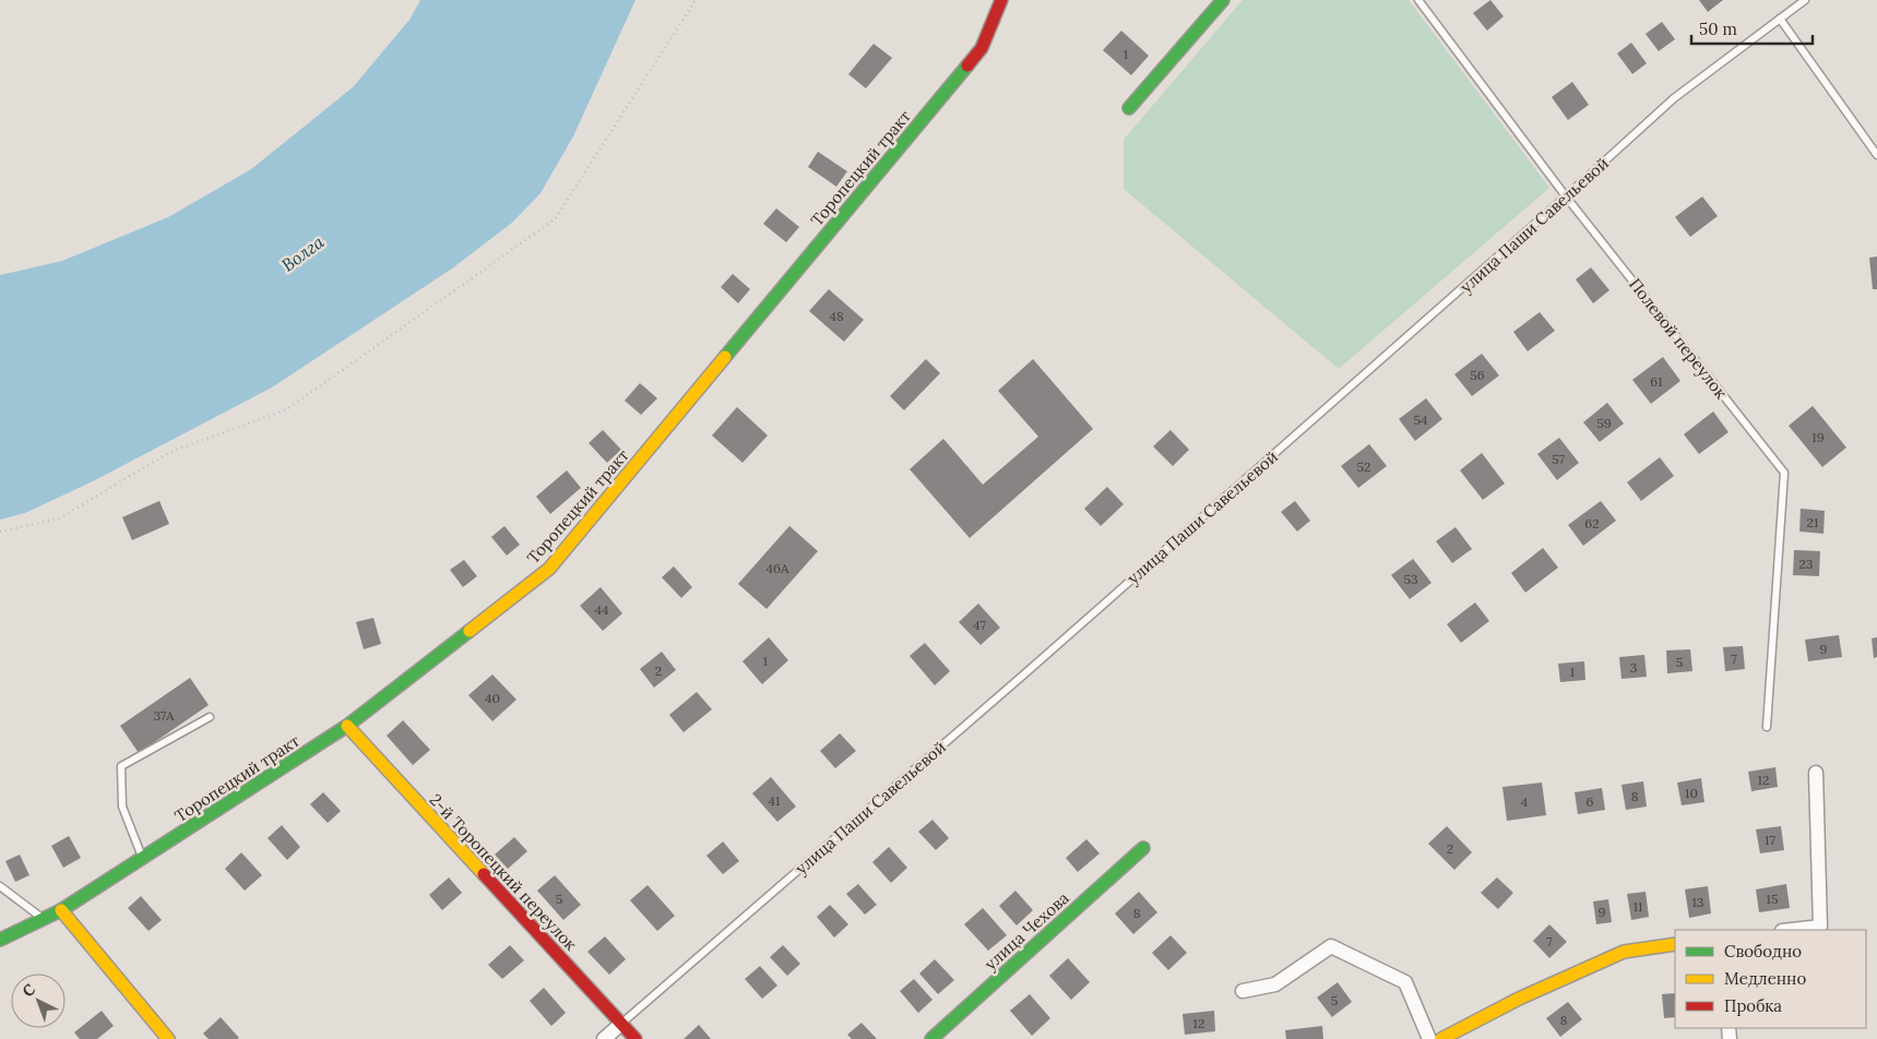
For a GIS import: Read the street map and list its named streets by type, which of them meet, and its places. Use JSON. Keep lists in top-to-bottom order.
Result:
{
  "streets": {
    "main road": ["Торопецкий тракт", "2-й Торопецкий переулок", "улица Чехова"],
    "street": ["улица Паши Савельевой"],
    "lane": ["Полевой переулок"]
  },
  "crossings": [
    ["Торопецкий тракт", "2-й Торопецкий переулок"],
    ["улица Паши Савельевой", "Полевой переулок"],
    ["улица Паши Савельевой", "2-й Торопецкий переулок"]
  ],
  "water": ["Волга"],
  "house_numbers": [
    "1",
    "48",
    "56",
    "61",
    "54",
    "59",
    "19",
    "57",
    "52",
    "21",
    "62",
    "23",
    "46А",
    "53",
    "44",
    "47",
    "9",
    "7",
    "1",
    "5",
    "3",
    "2",
    "1",
    "40",
    "37А",
    "12",
    "10",
    "8",
    "41",
    "4",
    "6",
    "17",
    "2",
    "5",
    "15",
    "13",
    "11",
    "9",
    "8",
    "7",
    "5",
    "8",
    "12"
  ],
  "legend": ["Свободно", "Медленно", "Пробка"],
  "scale_bar": "50 m",
  "north": "top left"
}
